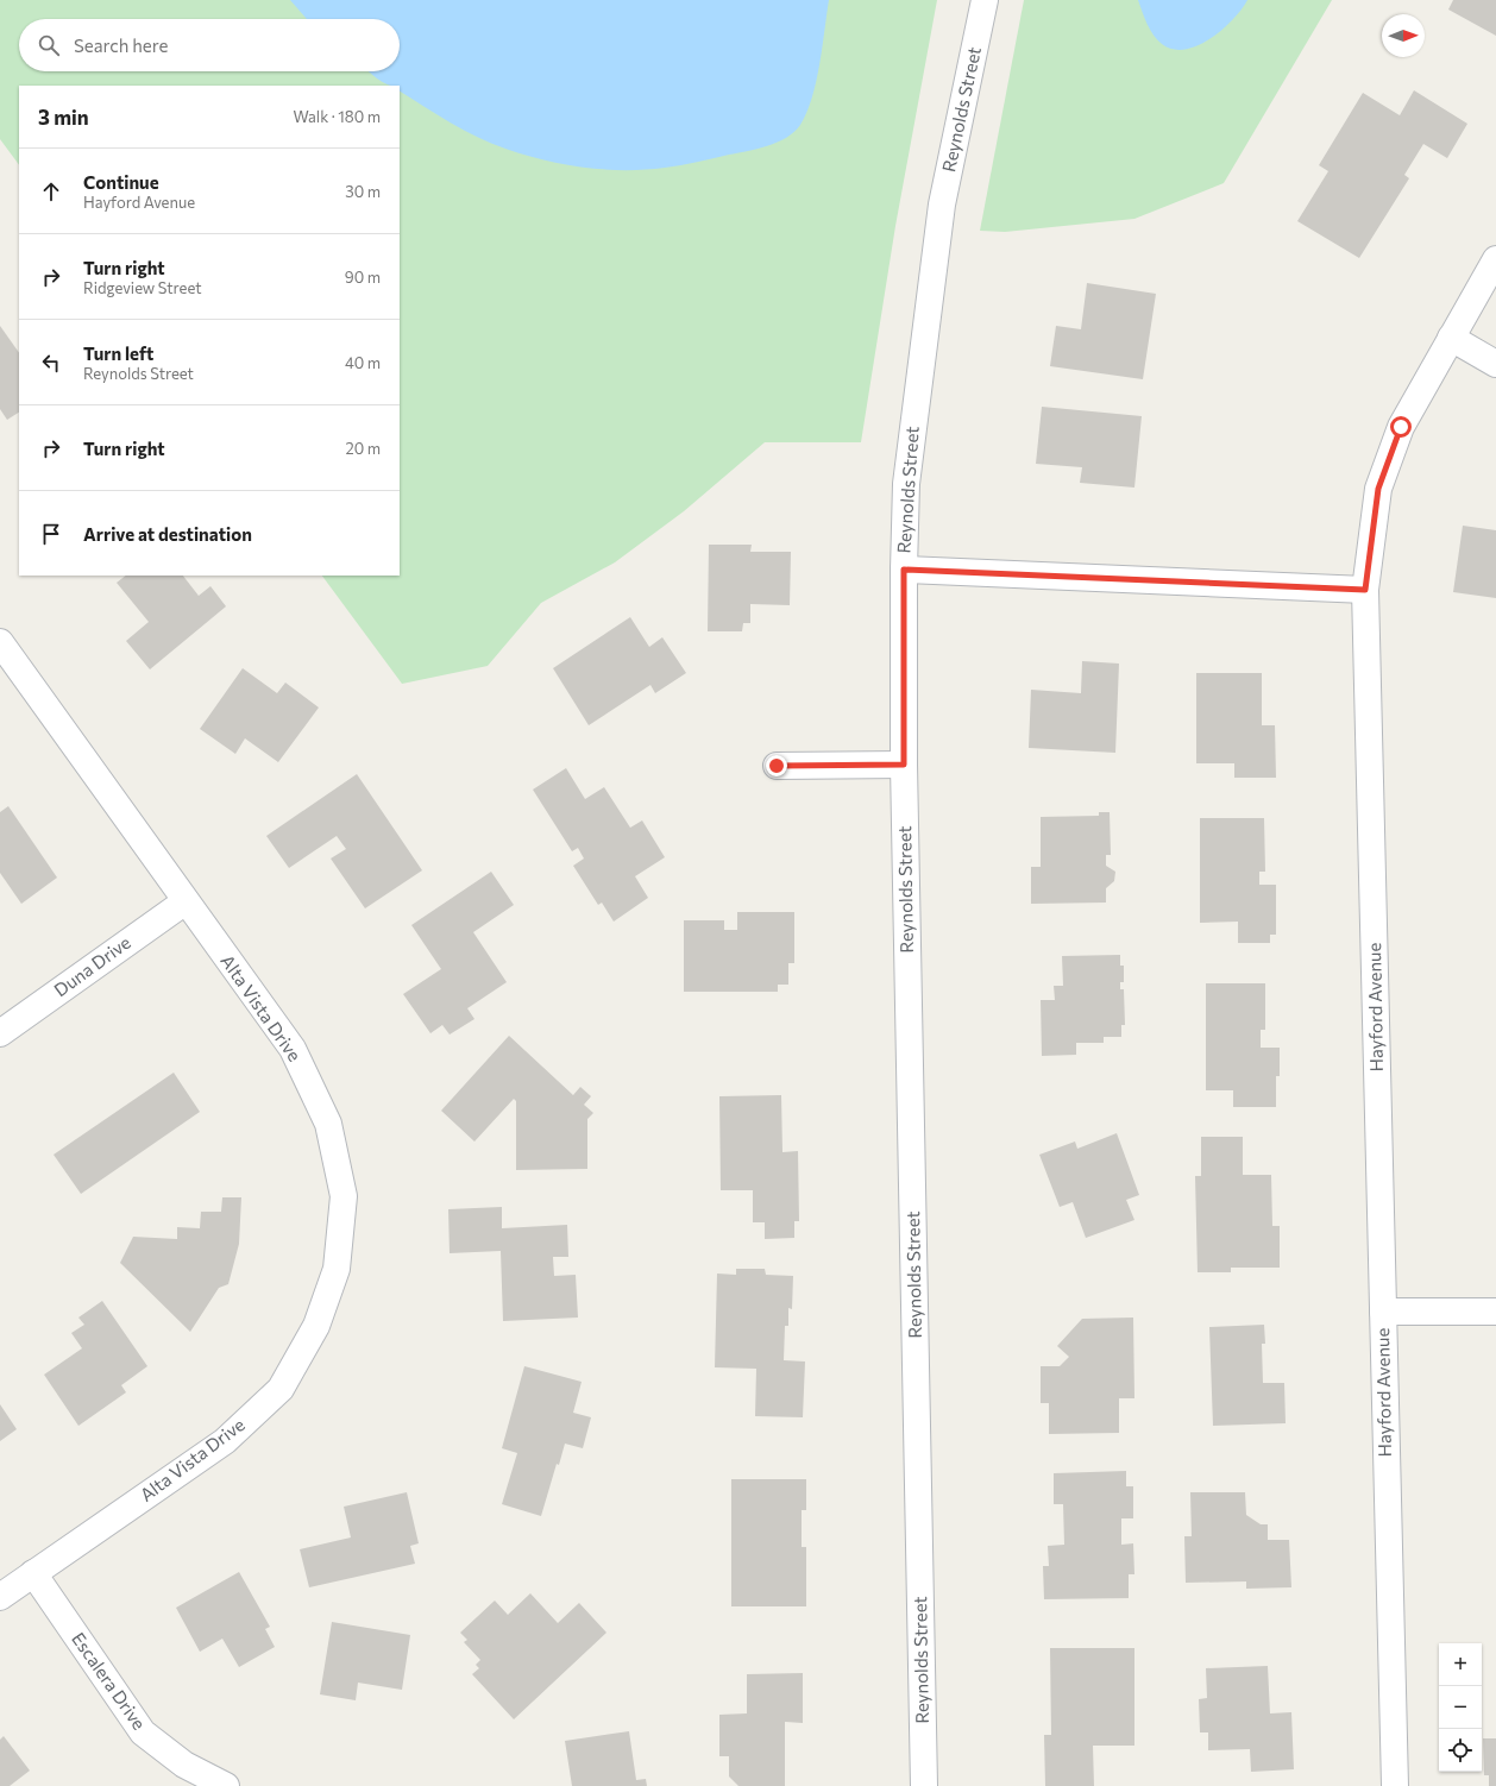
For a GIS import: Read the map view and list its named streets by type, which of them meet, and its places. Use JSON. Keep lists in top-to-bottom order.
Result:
{
  "streets": {
    "street": [
      "Reynolds Street",
      "Duna Drive",
      "Hayford Avenue",
      "Alta Vista Drive",
      "Escalera Drive"
    ]
  },
  "crossings": [
    ["Duna Drive", "Alta Vista Drive"],
    ["Alta Vista Drive", "Escalera Drive"]
  ],
  "north": "right",
  "page": {
    "search": "Search here",
    "heading": ["3 min", "Walk · 180 m"],
    "list": [
      ["Continue", "Hayford Avenue", "30 m"],
      ["Turn right", "Ridgeview Street", "90 m"],
      ["Turn left", "Reynolds Street", "40 m"],
      ["Turn right", "20 m"],
      "Arrive at destination"
    ],
    "map_buttons": ["+", "−"]
  }
}
